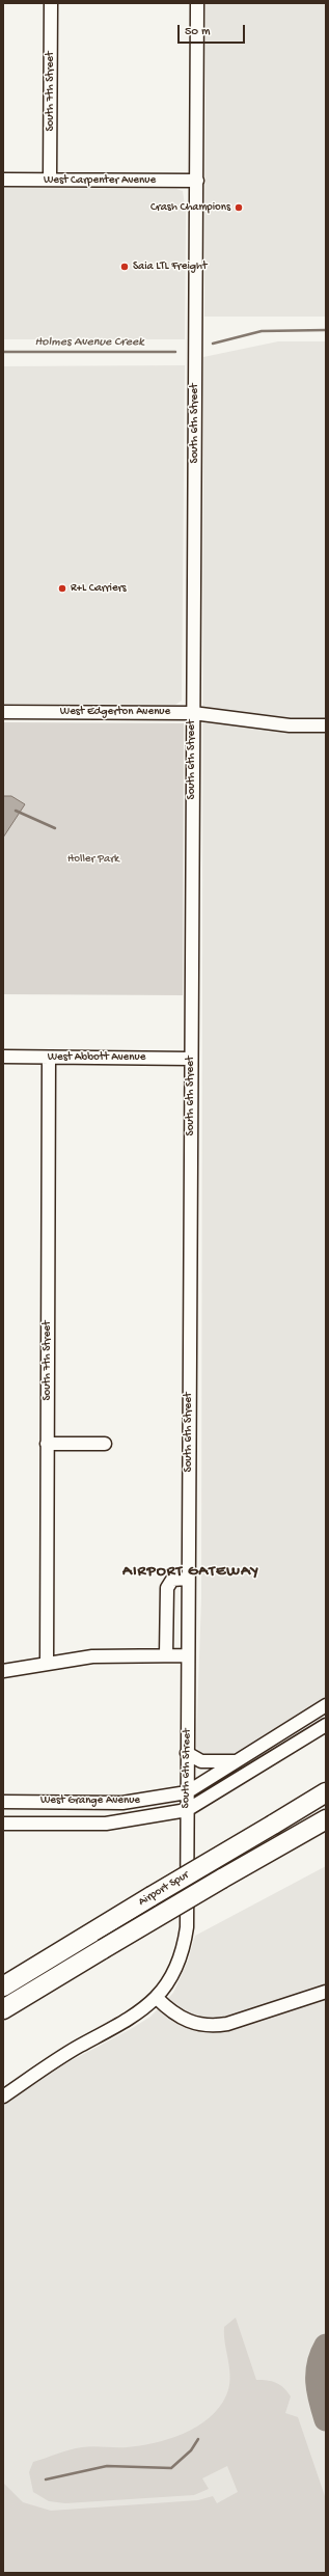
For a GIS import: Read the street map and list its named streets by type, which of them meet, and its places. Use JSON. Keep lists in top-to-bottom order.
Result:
{
  "streets": {
    "highway": ["Airport Spur"],
    "street": [
      "South 7th Street",
      "West Carpenter Avenue",
      "South 6th Street",
      "West Edgerton Avenue",
      "West Abbott Avenue",
      "West Grange Avenue"
    ]
  },
  "crossings": [
    ["South 7th Street", "West Carpenter Avenue"],
    ["South 7th Street", "West Abbott Avenue"],
    ["West Carpenter Avenue", "South 6th Street"],
    ["South 6th Street", "West Edgerton Avenue"],
    ["South 6th Street", "West Abbott Avenue"],
    ["South 6th Street", "West Grange Avenue"]
  ],
  "districts": ["AIRPORT GATEWAY"],
  "water": ["Holmes Avenue Creek"],
  "parks": ["Holler Park"],
  "places": ["Crash Champions", "Saia LTL Freight", "R+L Carriers"],
  "scale_bar": "50 m"
}
